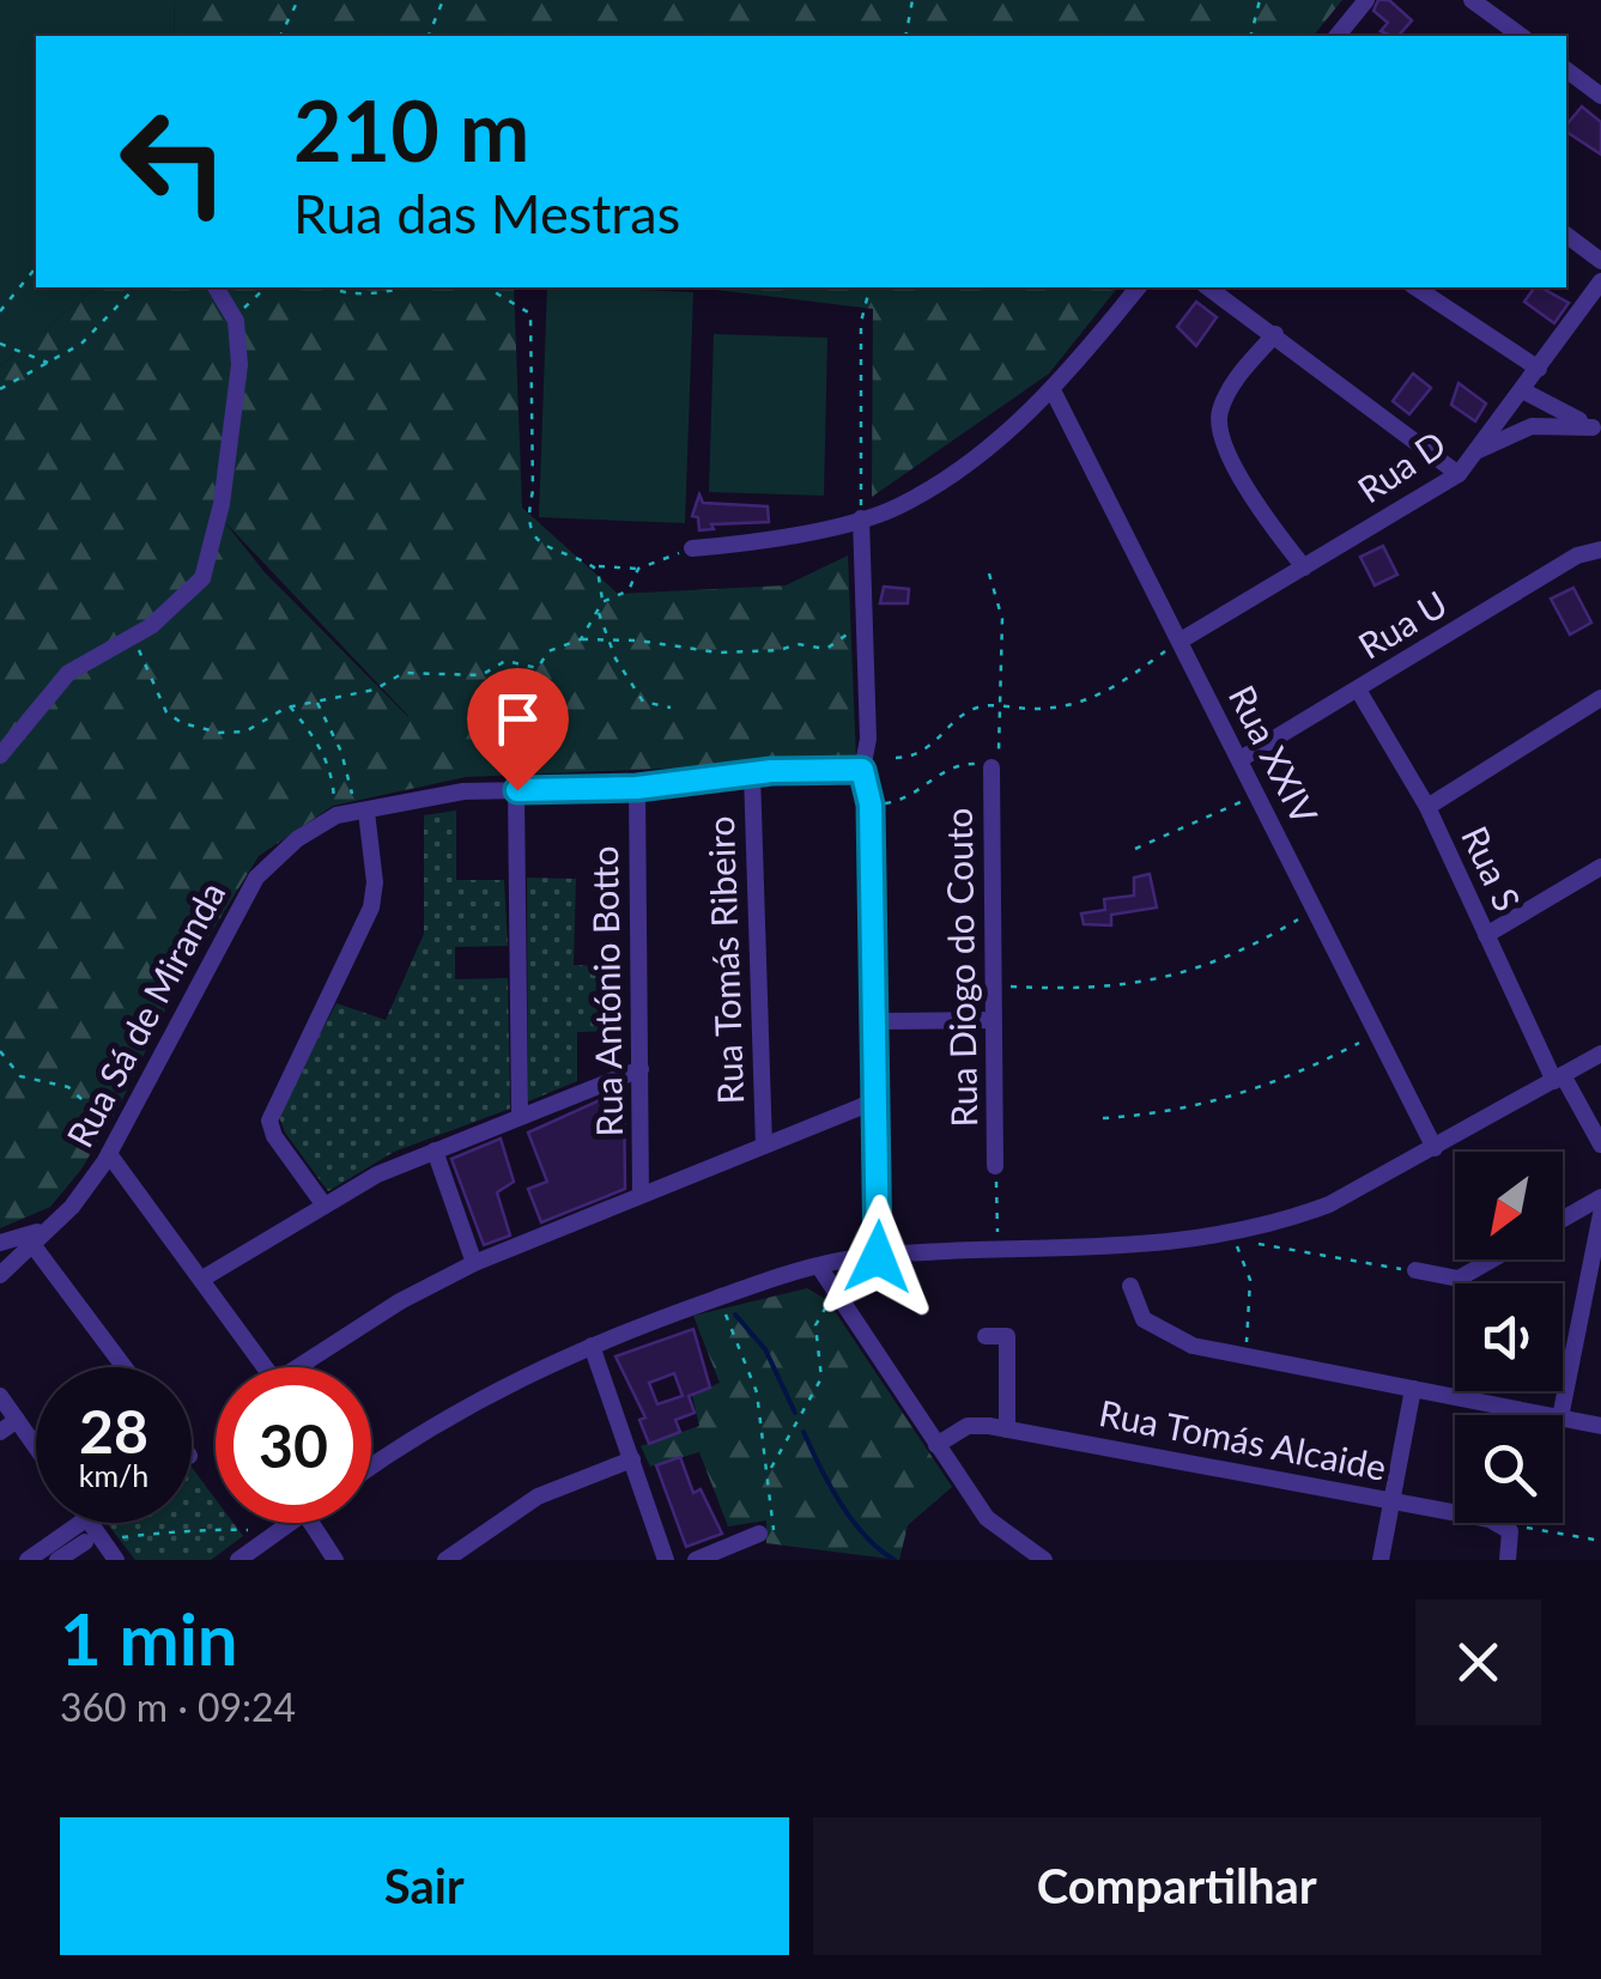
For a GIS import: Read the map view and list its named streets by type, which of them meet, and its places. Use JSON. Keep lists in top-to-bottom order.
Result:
{
  "streets": {
    "street": [
      "Rua D",
      "Rua U",
      "Rua XXIV",
      "Rua S",
      "Rua Tomás Ribeiro",
      "Rua Diogo do Couto",
      "Rua António Botto",
      "Rua Sá de Miranda",
      "Rua Tomás Alcaide"
    ]
  },
  "crossings": [
    ["Rua D", "Rua XXIV"],
    ["Rua U", "Rua XXIV"],
    ["Rua U", "Rua S"],
    ["Rua Tomás Ribeiro", "Rua Sá de Miranda"],
    ["Rua António Botto", "Rua Sá de Miranda"]
  ],
  "north": "bottom left",
  "page": {
    "turn": ["210 m", "Rua das Mestras"],
    "speed": "28 km/h",
    "limit": "30",
    "heading": ["1 min", "360 m · 09:24"],
    "buttons": ["Sair", "Compartilhar"]
  }
}
